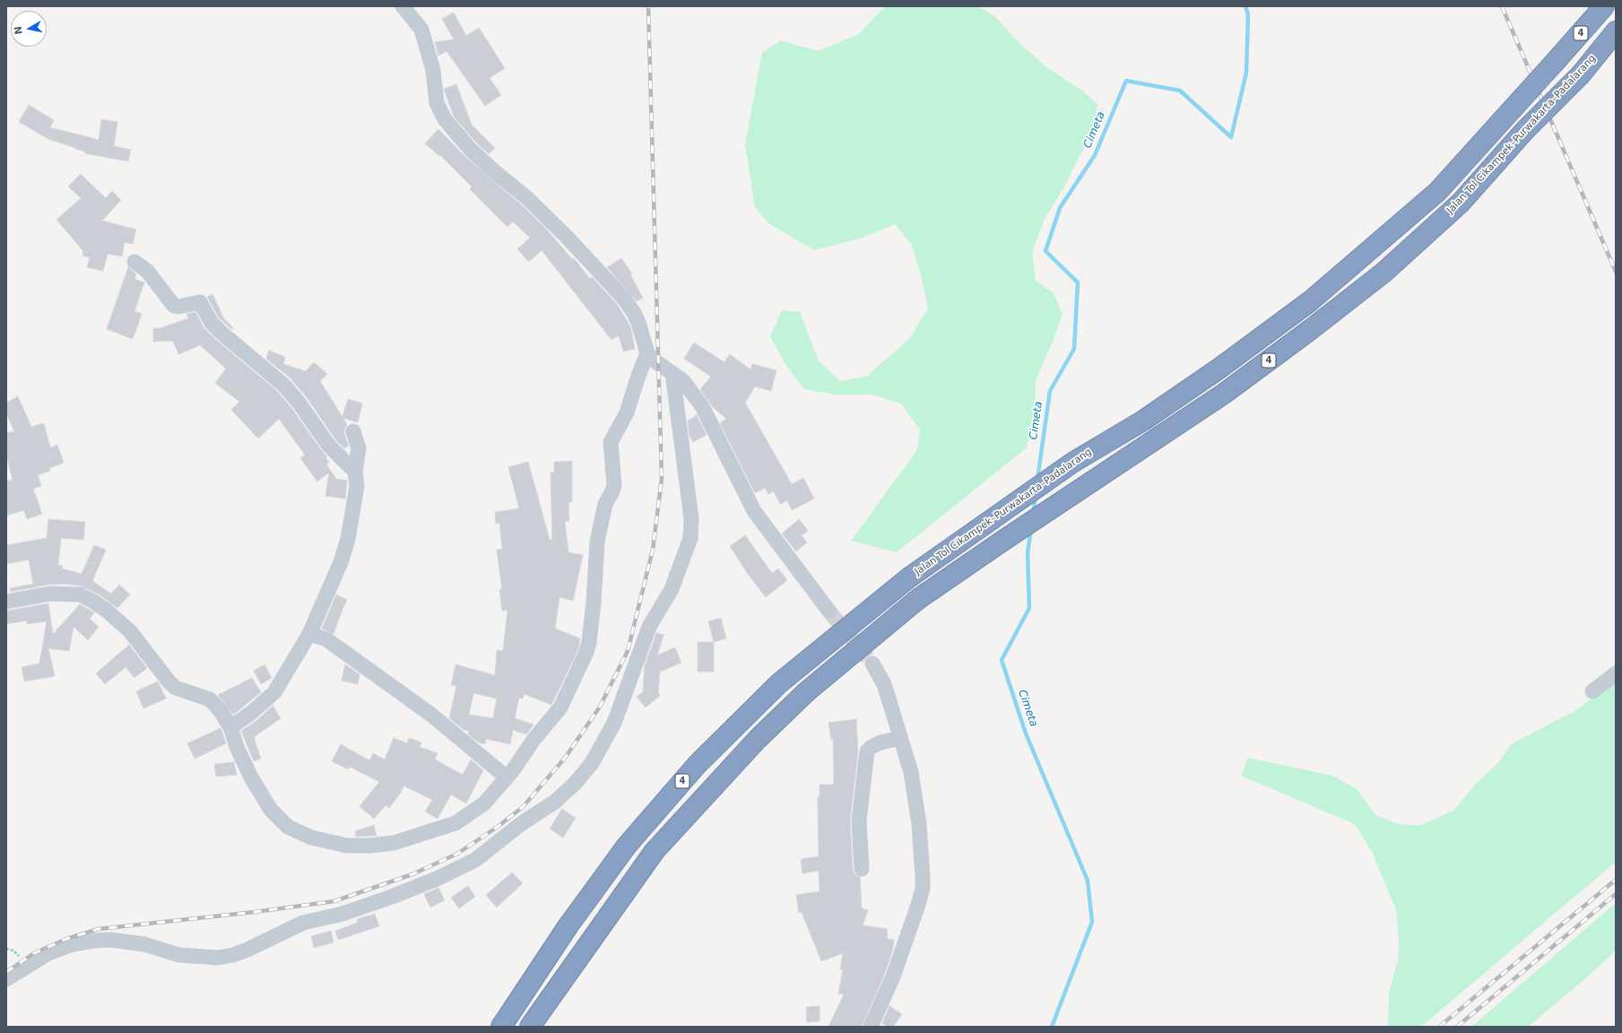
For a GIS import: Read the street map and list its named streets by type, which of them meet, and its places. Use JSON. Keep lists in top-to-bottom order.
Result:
{
  "streets": {
    "highway": ["4", "Jalan Tol Cikampek–Purwakarta–Padalarang"]
  },
  "water": ["Cimeta"],
  "north": "left"
}
